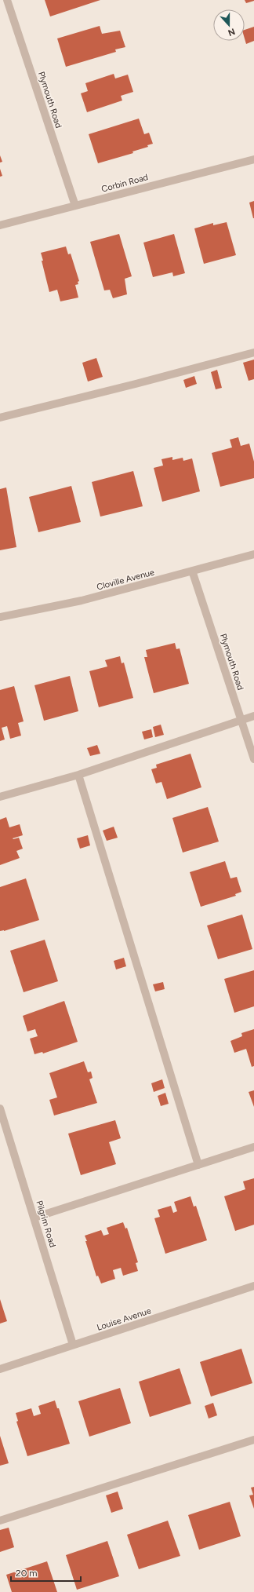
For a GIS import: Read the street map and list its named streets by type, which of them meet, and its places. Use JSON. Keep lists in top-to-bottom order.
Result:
{
  "streets": {
    "street": [
      "Plymouth Road",
      "Corbin Road",
      "Cloville Avenue",
      "Pilgrim Road",
      "Louise Avenue"
    ]
  },
  "crossings": [
    ["Plymouth Road", "Corbin Road"],
    ["Plymouth Road", "Cloville Avenue"],
    ["Pilgrim Road", "Louise Avenue"]
  ],
  "scale_bar": "20 m",
  "north": "bottom"
}
